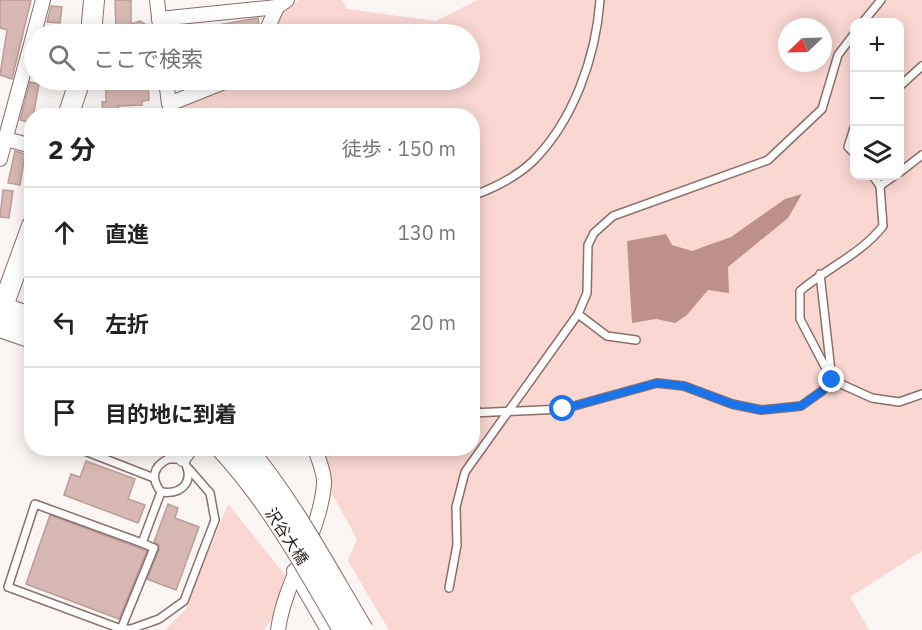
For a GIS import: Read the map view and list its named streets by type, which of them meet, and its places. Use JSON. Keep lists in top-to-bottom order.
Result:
{
  "streets": {
    "street": ["沢谷大橋"]
  },
  "north": "bottom left",
  "page": {
    "map_buttons": ["+", "−"],
    "search": "ここで検索",
    "heading": ["2 分", "徒歩 · 150 m"],
    "list": [
      ["直進", "130 m"],
      ["左折", "20 m"],
      "目的地に到着"
    ]
  }
}
